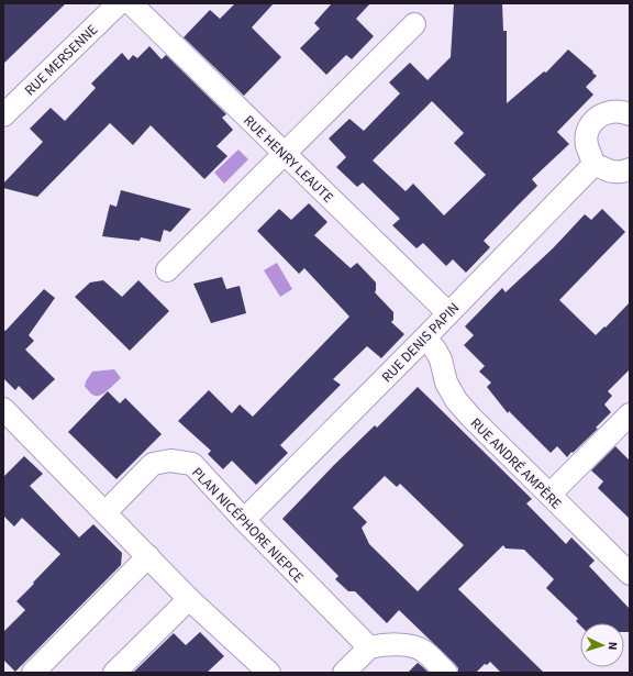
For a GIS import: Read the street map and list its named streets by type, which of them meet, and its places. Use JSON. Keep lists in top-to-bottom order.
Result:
{
  "streets": {
    "street": [
      "RUE MERSENNE",
      "RUE HENRY LEAUTE",
      "RUE DENIS PAPIN",
      "RUE ANDRÉ AMPÈRE",
      "PLAN NICÉPHORE NIEPCE"
    ]
  },
  "crossings": [
    ["RUE HENRY LEAUTE", "RUE DENIS PAPIN"],
    ["RUE DENIS PAPIN", "RUE ANDRÉ AMPÈRE"],
    ["RUE DENIS PAPIN", "PLAN NICÉPHORE NIEPCE"]
  ],
  "north": "right"
}
